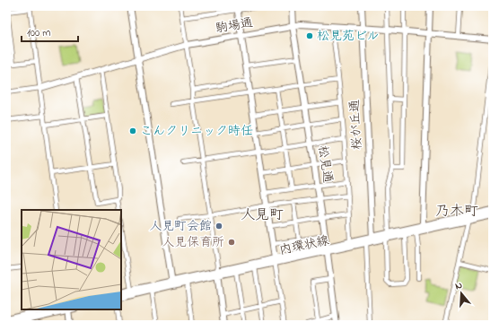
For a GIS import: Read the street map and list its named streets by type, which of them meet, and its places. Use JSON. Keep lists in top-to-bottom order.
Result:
{
  "streets": {
    "street": [
      "駒場通",
      "桜が丘通",
      "松見通",
      "内環状線"
    ]
  },
  "crossings": [
    ["駒場通", "桜が丘通"],
    ["駒場通", "松見通"],
    ["桜が丘通", "内環状線"],
    ["松見通", "内環状線"]
  ],
  "districts": ["乃木町", "人見町"],
  "places": [
    "松見苑ビル",
    "こんクリニック時任",
    "人見町会館",
    "人見保育所"
  ],
  "scale_bar": "100 m",
  "north": "top"
}
